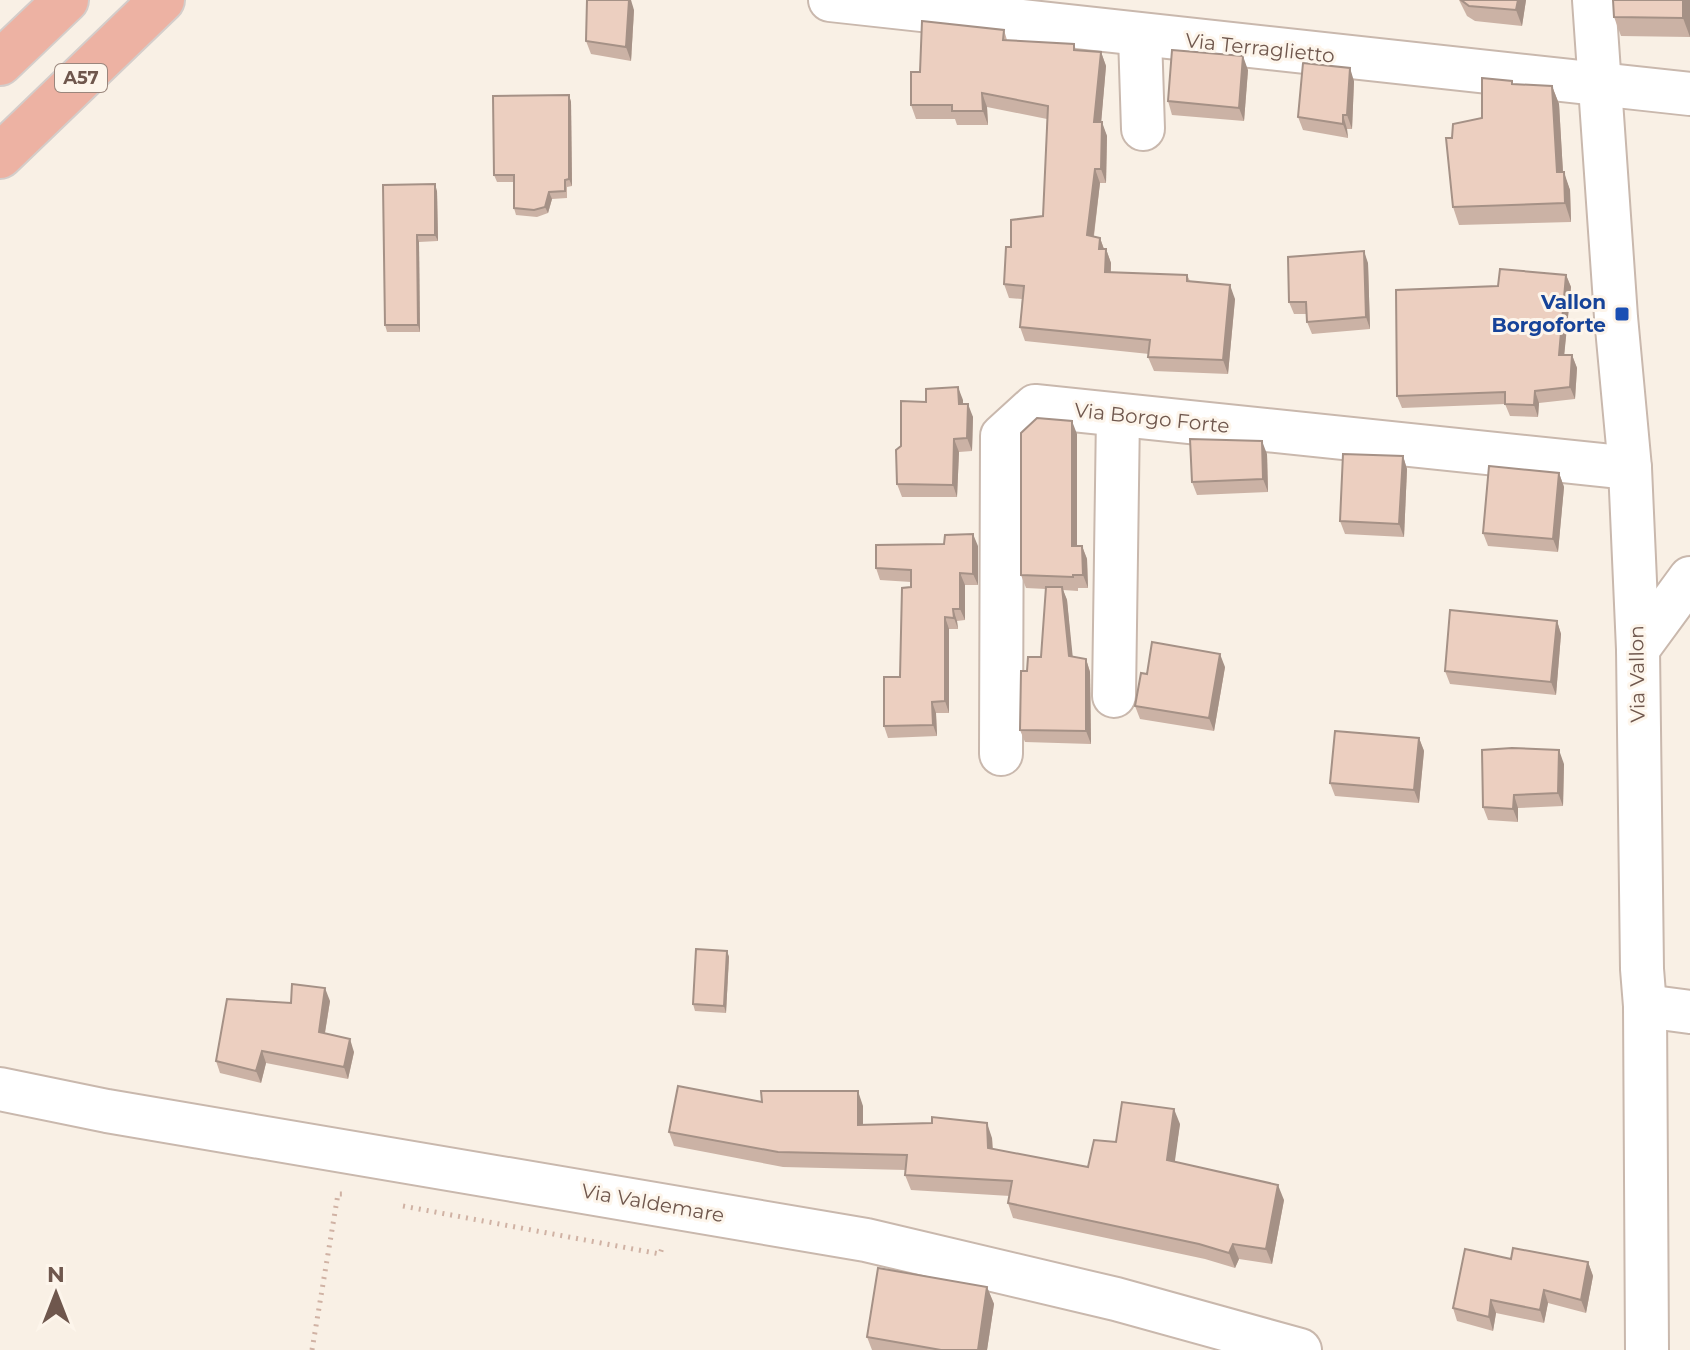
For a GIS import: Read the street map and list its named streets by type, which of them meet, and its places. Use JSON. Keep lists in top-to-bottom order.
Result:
{
  "streets": {
    "highway": ["A57"],
    "street": [
      "Via Terraglietto",
      "Via Borgo Forte",
      "Via Vallon",
      "Via Valdemare"
    ]
  },
  "crossings": [
    ["Via Terraglietto", "Via Vallon"],
    ["Via Borgo Forte", "Via Vallon"]
  ],
  "places": {
    "transit": ["Vallon Borgoforte"]
  },
  "north": "top"
}
